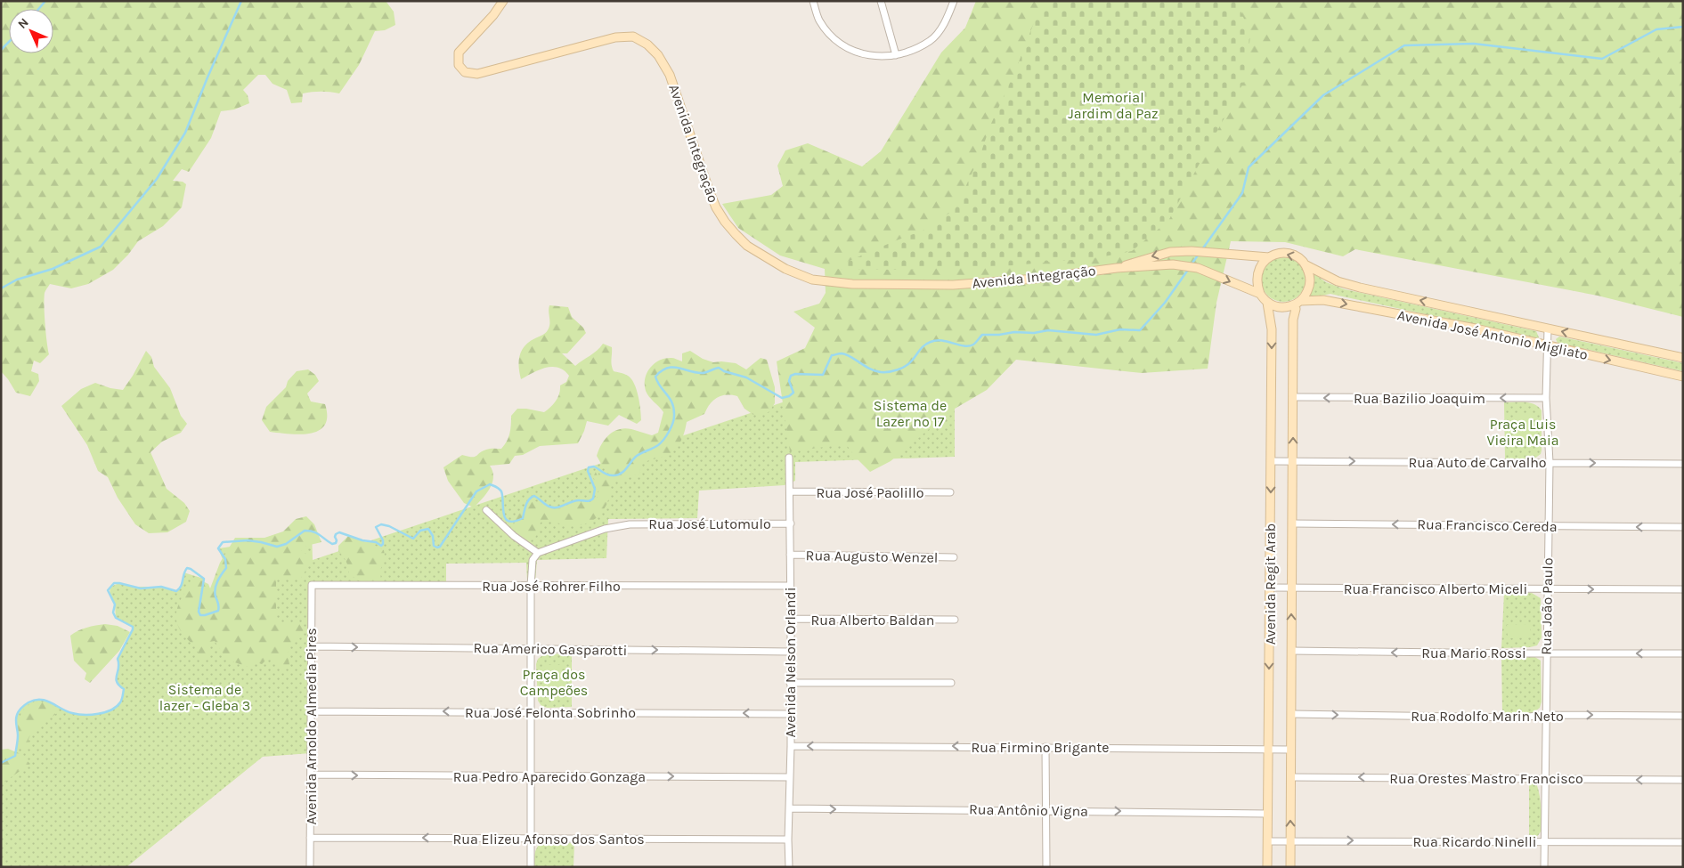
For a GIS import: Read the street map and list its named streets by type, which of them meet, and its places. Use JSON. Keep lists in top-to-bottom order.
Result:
{
  "streets": {
    "main road": ["Avenida Integração", "Avenida José Antonio Migliato", "Avenida Regit Arab"],
    "street": [
      "Rua Bazilio Joaquim",
      "Rua Auto de Carvalho",
      "Rua José Paolillo",
      "Rua José Lutomulo",
      "Rua Francisco Cereda",
      "Rua Augusto Wenzel",
      "Rua José Rohrer Filho",
      "Rua Francisco Alberto Miceli",
      "Rua João Paulo",
      "Rua Alberto Baldan",
      "Rua Americo Gasparotti",
      "Rua Mario Rossi",
      "Avenida Nelson Orlandi",
      "Rua José Felonta Sobrinho",
      "Rua Rodolfo Marin Neto",
      "Avenida Arnoldo Almedia Pires",
      "Rua Firmino Brigante",
      "Rua Pedro Aparecido Gonzaga",
      "Rua Orestes Mastro Francisco",
      "Rua Antônio Vigna",
      "Rua Elizeu Afonso dos Santos",
      "Rua Ricardo Ninelli"
    ]
  },
  "crossings": [
    ["Avenida Integração", "Avenida José Antonio Migliato"],
    ["Avenida Integração", "Avenida Regit Arab"],
    ["Avenida José Antonio Migliato", "Avenida Regit Arab"],
    ["Avenida José Antonio Migliato", "Rua João Paulo"],
    ["Rua Bazilio Joaquim", "Avenida Regit Arab"],
    ["Rua Bazilio Joaquim", "Rua João Paulo"],
    ["Rua Auto de Carvalho", "Avenida Regit Arab"],
    ["Rua Auto de Carvalho", "Rua João Paulo"],
    ["Rua José Paolillo", "Avenida Nelson Orlandi"],
    ["Rua José Lutomulo", "Avenida Nelson Orlandi"],
    ["Rua Francisco Cereda", "Avenida Regit Arab"],
    ["Rua Francisco Cereda", "Rua João Paulo"],
    ["Rua Augusto Wenzel", "Avenida Nelson Orlandi"],
    ["Avenida Regit Arab", "Rua Francisco Alberto Miceli"],
    ["Avenida Regit Arab", "Rua Mario Rossi"],
    ["Avenida Regit Arab", "Rua Rodolfo Marin Neto"],
    ["Avenida Regit Arab", "Rua Firmino Brigante"],
    ["Avenida Regit Arab", "Rua Orestes Mastro Francisco"],
    ["Avenida Regit Arab", "Rua Antônio Vigna"],
    ["Avenida Regit Arab", "Rua Ricardo Ninelli"],
    ["Rua José Rohrer Filho", "Avenida Nelson Orlandi"],
    ["Rua José Rohrer Filho", "Avenida Arnoldo Almedia Pires"],
    ["Rua Francisco Alberto Miceli", "Rua João Paulo"],
    ["Rua João Paulo", "Rua Mario Rossi"],
    ["Rua João Paulo", "Rua Rodolfo Marin Neto"],
    ["Rua João Paulo", "Rua Orestes Mastro Francisco"],
    ["Rua João Paulo", "Rua Ricardo Ninelli"],
    ["Rua Alberto Baldan", "Avenida Nelson Orlandi"],
    ["Rua Americo Gasparotti", "Avenida Nelson Orlandi"],
    ["Rua Americo Gasparotti", "Avenida Arnoldo Almedia Pires"],
    ["Avenida Nelson Orlandi", "Rua José Felonta Sobrinho"],
    ["Avenida Nelson Orlandi", "Rua Firmino Brigante"],
    ["Avenida Nelson Orlandi", "Rua Pedro Aparecido Gonzaga"],
    ["Avenida Nelson Orlandi", "Rua Antônio Vigna"],
    ["Avenida Nelson Orlandi", "Rua Elizeu Afonso dos Santos"],
    ["Rua José Felonta Sobrinho", "Avenida Arnoldo Almedia Pires"],
    ["Avenida Arnoldo Almedia Pires", "Rua Pedro Aparecido Gonzaga"],
    ["Avenida Arnoldo Almedia Pires", "Rua Elizeu Afonso dos Santos"]
  ],
  "one_way": [
    "Rua Bazilio Joaquim",
    "Rua Auto de Carvalho",
    "Rua Francisco Cereda",
    "Rua Americo Gasparotti",
    "Rua Mario Rossi",
    "Rua José Felonta Sobrinho",
    "Rua Rodolfo Marin Neto",
    "Rua Firmino Brigante",
    "Rua Pedro Aparecido Gonzaga",
    "Rua Orestes Mastro Francisco",
    "Rua Antônio Vigna",
    "Rua Elizeu Afonso dos Santos",
    "Rua Ricardo Ninelli"
  ],
  "parks": [
    "Memorial Jardim da Paz",
    "Sistema de Lazer nº 17",
    "Praça Luis Vieira Maia",
    "Praça dos Campeões",
    "Sistema de lazer - Gleba 3"
  ],
  "north": "top left"
}
